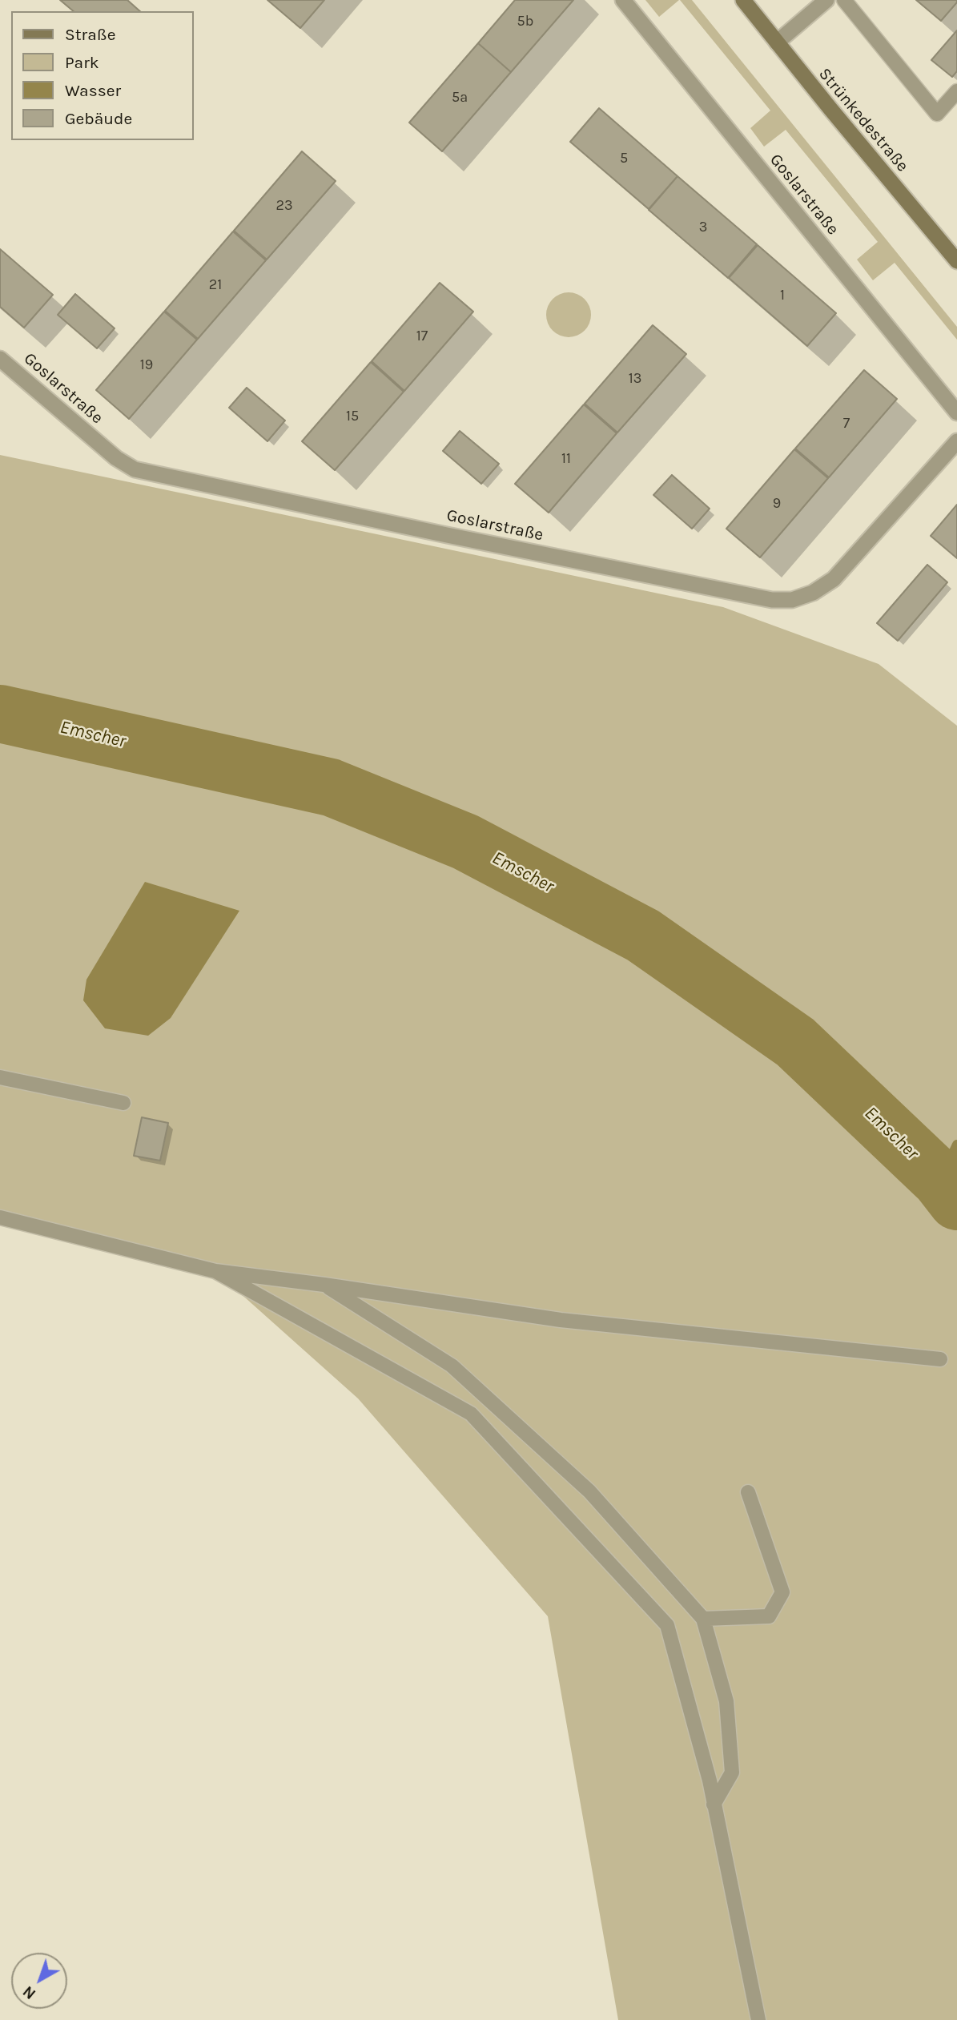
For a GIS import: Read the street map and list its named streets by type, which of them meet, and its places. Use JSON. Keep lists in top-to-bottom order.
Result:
{
  "streets": {
    "main road": ["Strünkedestraße"],
    "street": ["Goslarstraße"]
  },
  "water": ["Emscher"],
  "house_numbers": [
    "5b",
    "5a",
    "5",
    "23",
    "3",
    "21",
    "1",
    "17",
    "19",
    "13",
    "15",
    "7",
    "11",
    "9"
  ],
  "legend": [
    "Straße",
    "Park",
    "Wasser",
    "Gebäude"
  ],
  "north": "bottom left"
}
